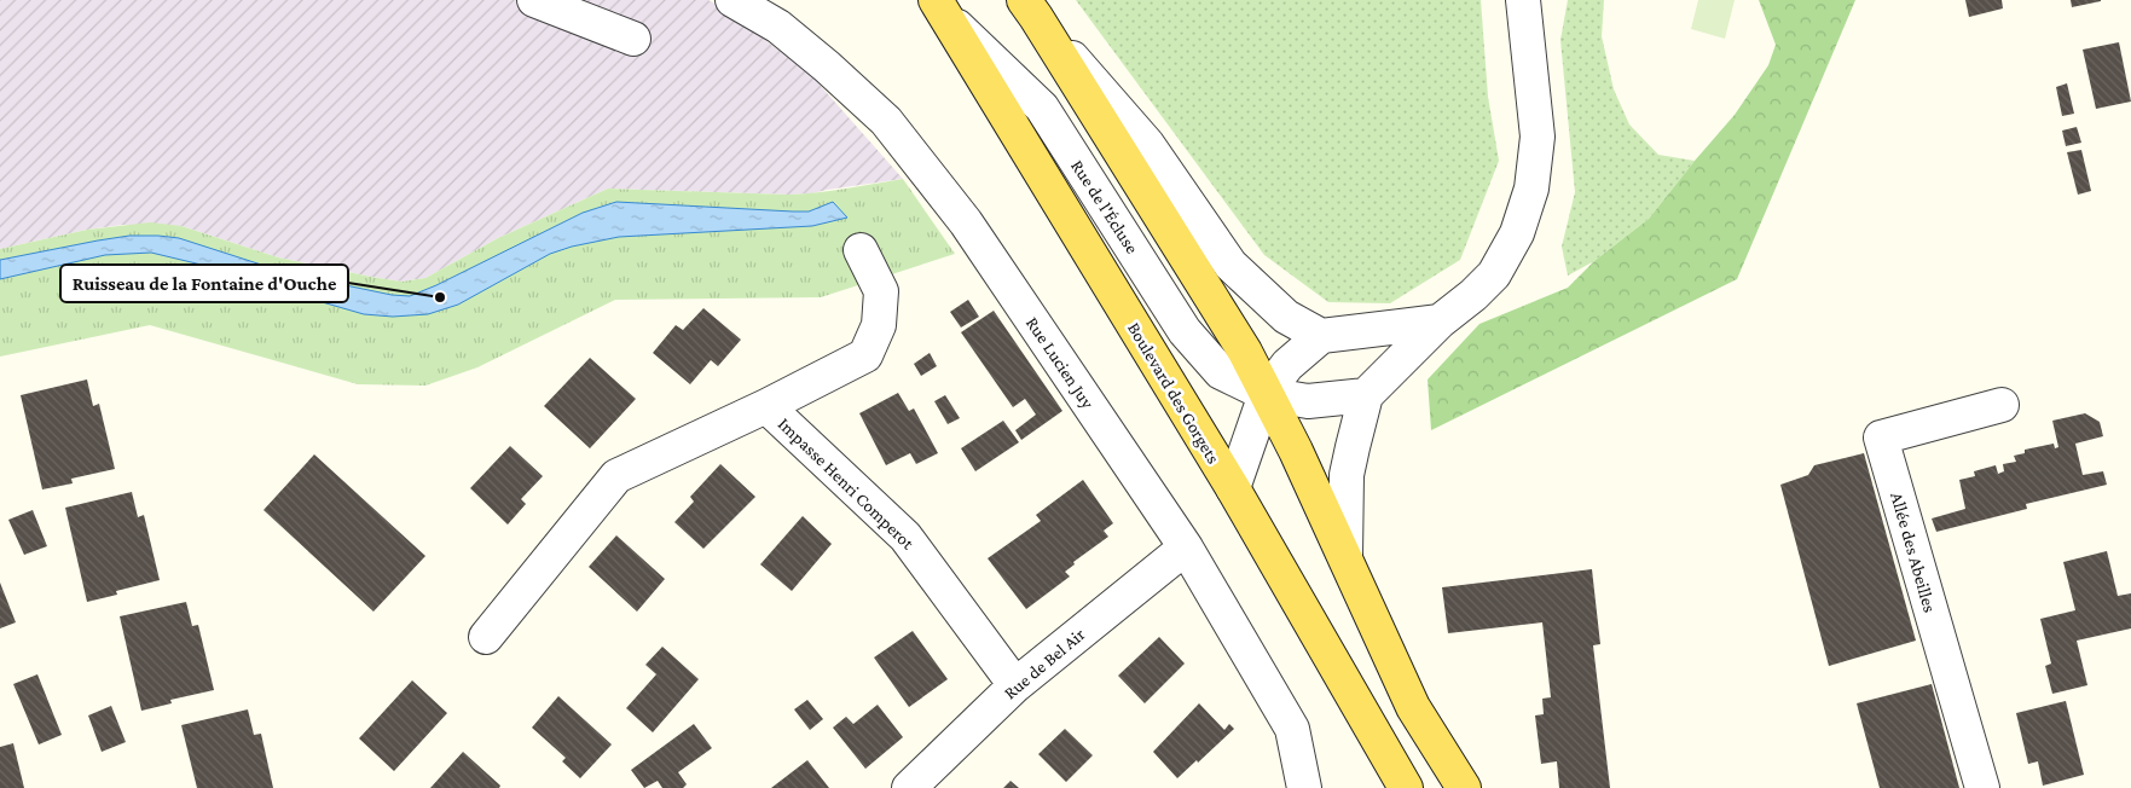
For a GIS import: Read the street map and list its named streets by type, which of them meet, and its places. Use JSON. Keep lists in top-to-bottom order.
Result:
{
  "streets": {
    "main road": ["Boulevard des Gorgets"],
    "street": [
      "Rue de l'Écluse",
      "Rue Lucien Juy",
      "Impasse Henri Comperot",
      "Allée des Abeilles",
      "Rue de Bel Air"
    ]
  },
  "crossings": [
    ["Rue de l'Écluse", "Boulevard des Gorgets"],
    ["Rue Lucien Juy", "Rue de Bel Air"],
    ["Impasse Henri Comperot", "Rue de Bel Air"]
  ],
  "places": ["Ruisseau de la Fontaine d'Ouche"]
}
